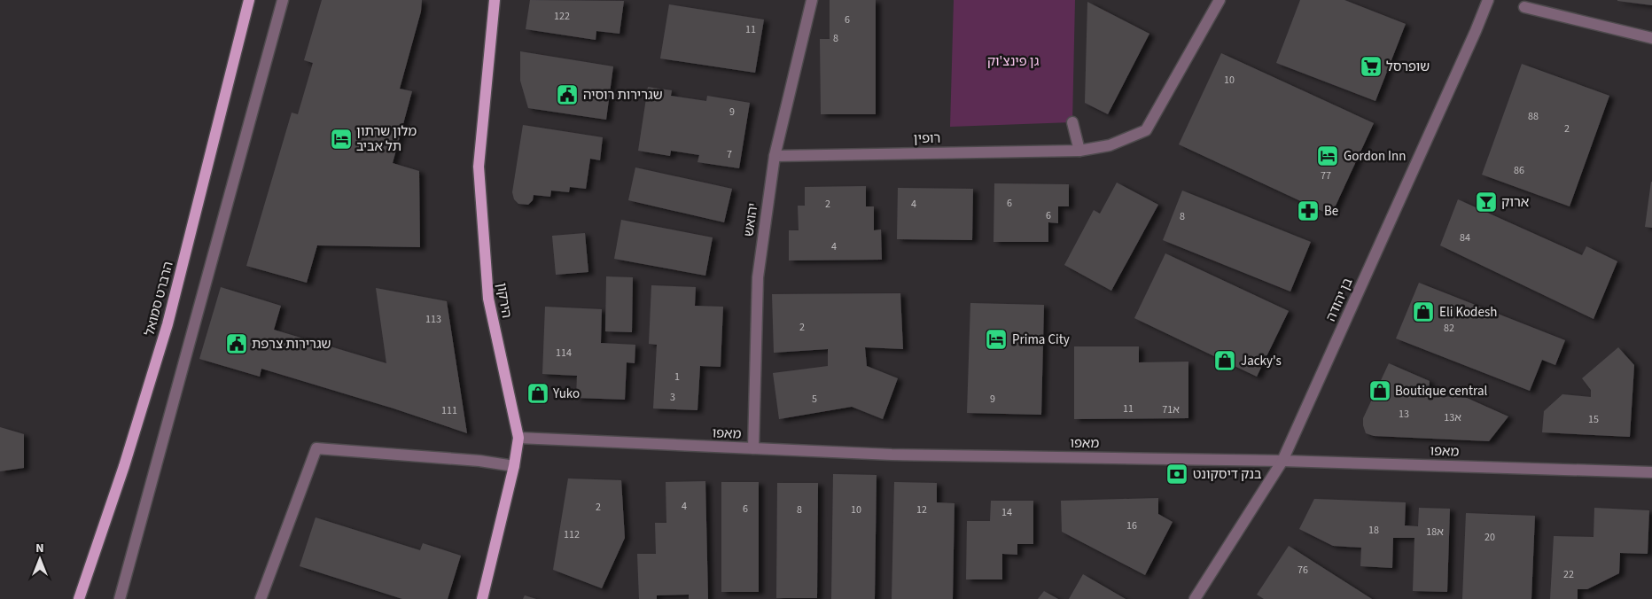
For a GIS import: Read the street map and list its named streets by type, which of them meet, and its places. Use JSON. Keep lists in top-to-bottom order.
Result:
{
  "streets": {
    "main road": ["הרברט סמואל", "הירקון"],
    "street": [
      "רופין",
      "יהואש",
      "בן יהודה",
      "מאפו"
    ]
  },
  "crossings": [
    ["רופין", "יהואש"],
    ["יהואש", "מאפו"],
    ["בן יהודה", "מאפו"],
    ["הירקון", "מאפו"]
  ],
  "parks": ["גן פינצ'וק"],
  "places": {
    "supermarket": ["שופרסל"],
    "public building": ["שגרירות רוסיה", "שגרירות צרפת"],
    "hotel": ["מלון שרתון תל אביב", "Gordon Inn", "Prima City"],
    "bar": ["ארוק"],
    "pharmacy": ["Be"],
    "shop": [
      "Eli Kodesh",
      "Jacky's",
      "Boutique central",
      "Yuko"
    ],
    "bank": ["בנק דיסקונט"]
  },
  "house_numbers": [
    "122",
    "6",
    "11",
    "8",
    "10",
    "9",
    "88",
    "2",
    "7",
    "86",
    "77",
    "6",
    "2",
    "4",
    "6",
    "8",
    "84",
    "4",
    "113",
    "2",
    "82",
    "114",
    "1",
    "3",
    "5",
    "9",
    "11",
    "71א",
    "111",
    "13",
    "13א",
    "15",
    "4",
    "2",
    "6",
    "8",
    "10",
    "12",
    "14",
    "16",
    "18",
    "18א",
    "112",
    "20",
    "76",
    "22"
  ],
  "north": "top"
}
